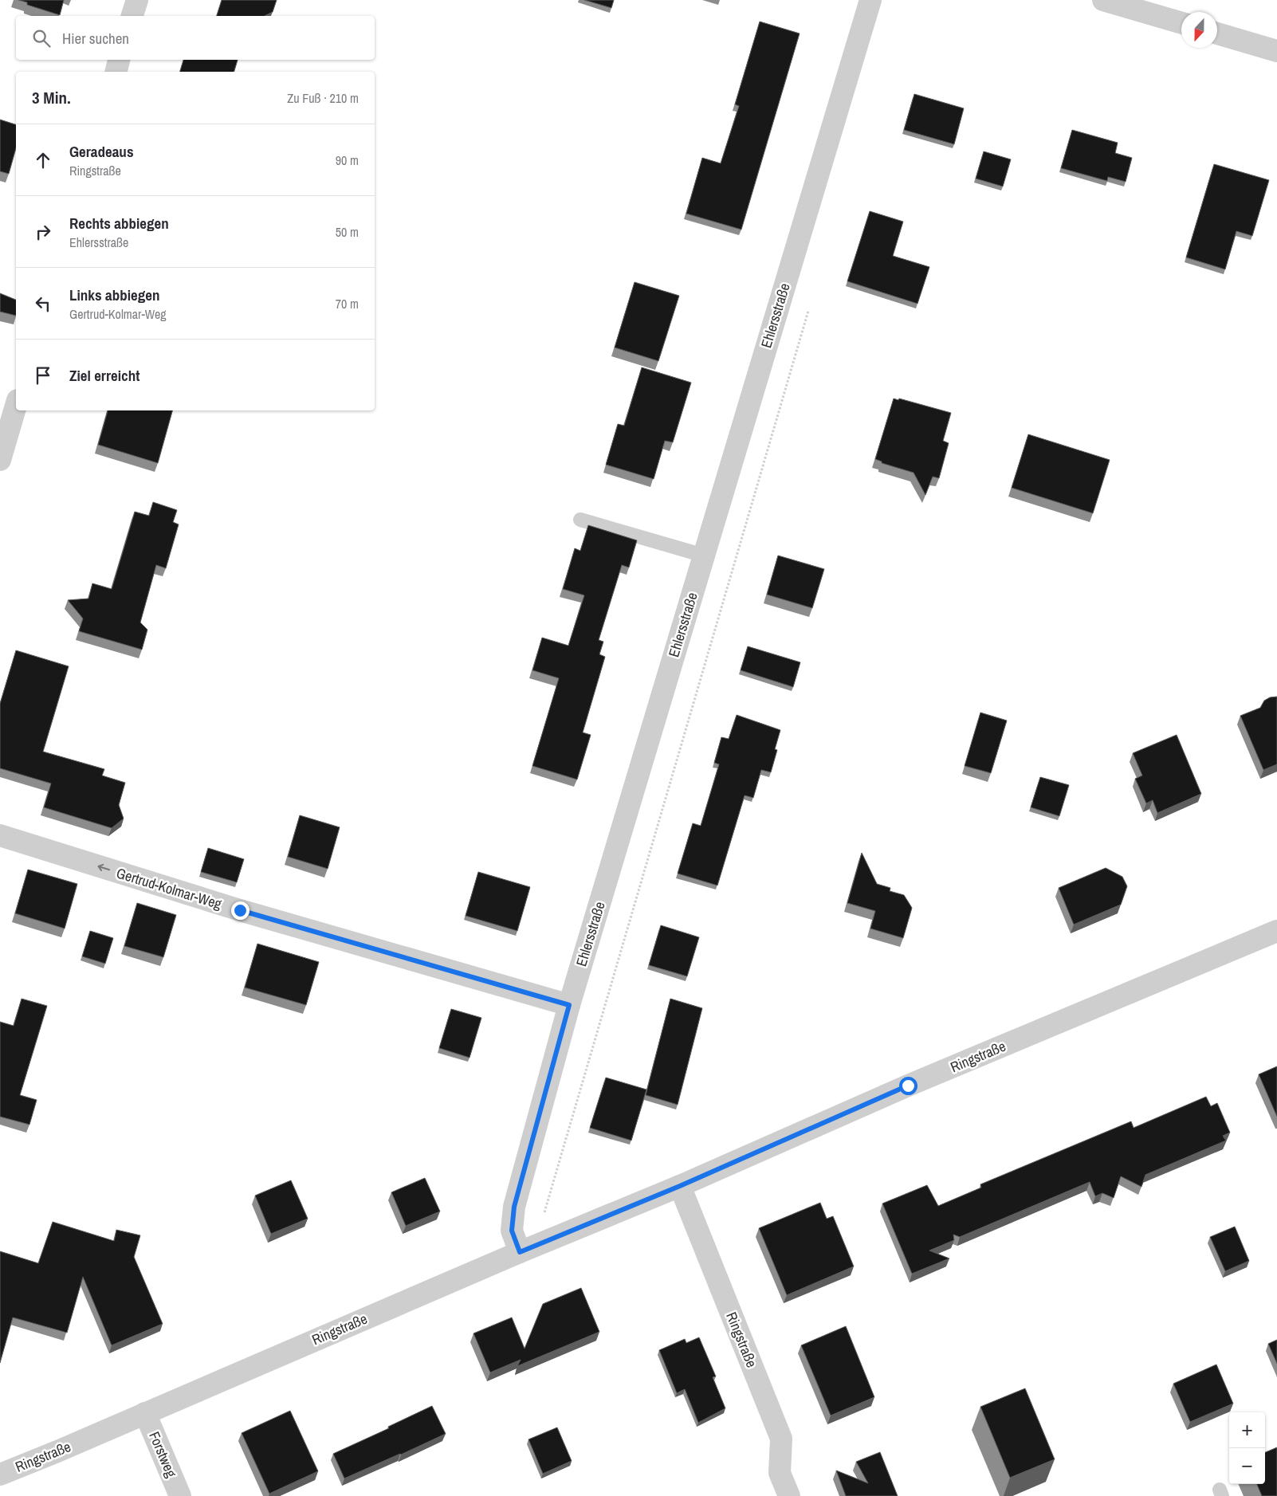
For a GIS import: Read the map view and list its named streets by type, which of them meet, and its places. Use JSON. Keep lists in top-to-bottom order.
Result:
{
  "streets": {
    "street": [
      "Ehlersstraße",
      "Gertrud-Kolmar-Weg",
      "Ringstraße",
      "Forstweg"
    ]
  },
  "crossings": [
    ["Ehlersstraße", "Gertrud-Kolmar-Weg"],
    ["Ehlersstraße", "Ringstraße"],
    ["Ringstraße", "Forstweg"]
  ],
  "one_way": ["Gertrud-Kolmar-Weg"],
  "north": "bottom",
  "page": {
    "search": "Hier suchen",
    "heading": ["3 Min.", "Zu Fuß · 210 m"],
    "list": [
      ["Geradeaus", "Ringstraße", "90 m"],
      ["Rechts abbiegen", "Ehlersstraße", "50 m"],
      ["Links abbiegen", "Gertrud-Kolmar-Weg", "70 m"],
      "Ziel erreicht"
    ],
    "map_buttons": ["+", "−"]
  }
}
